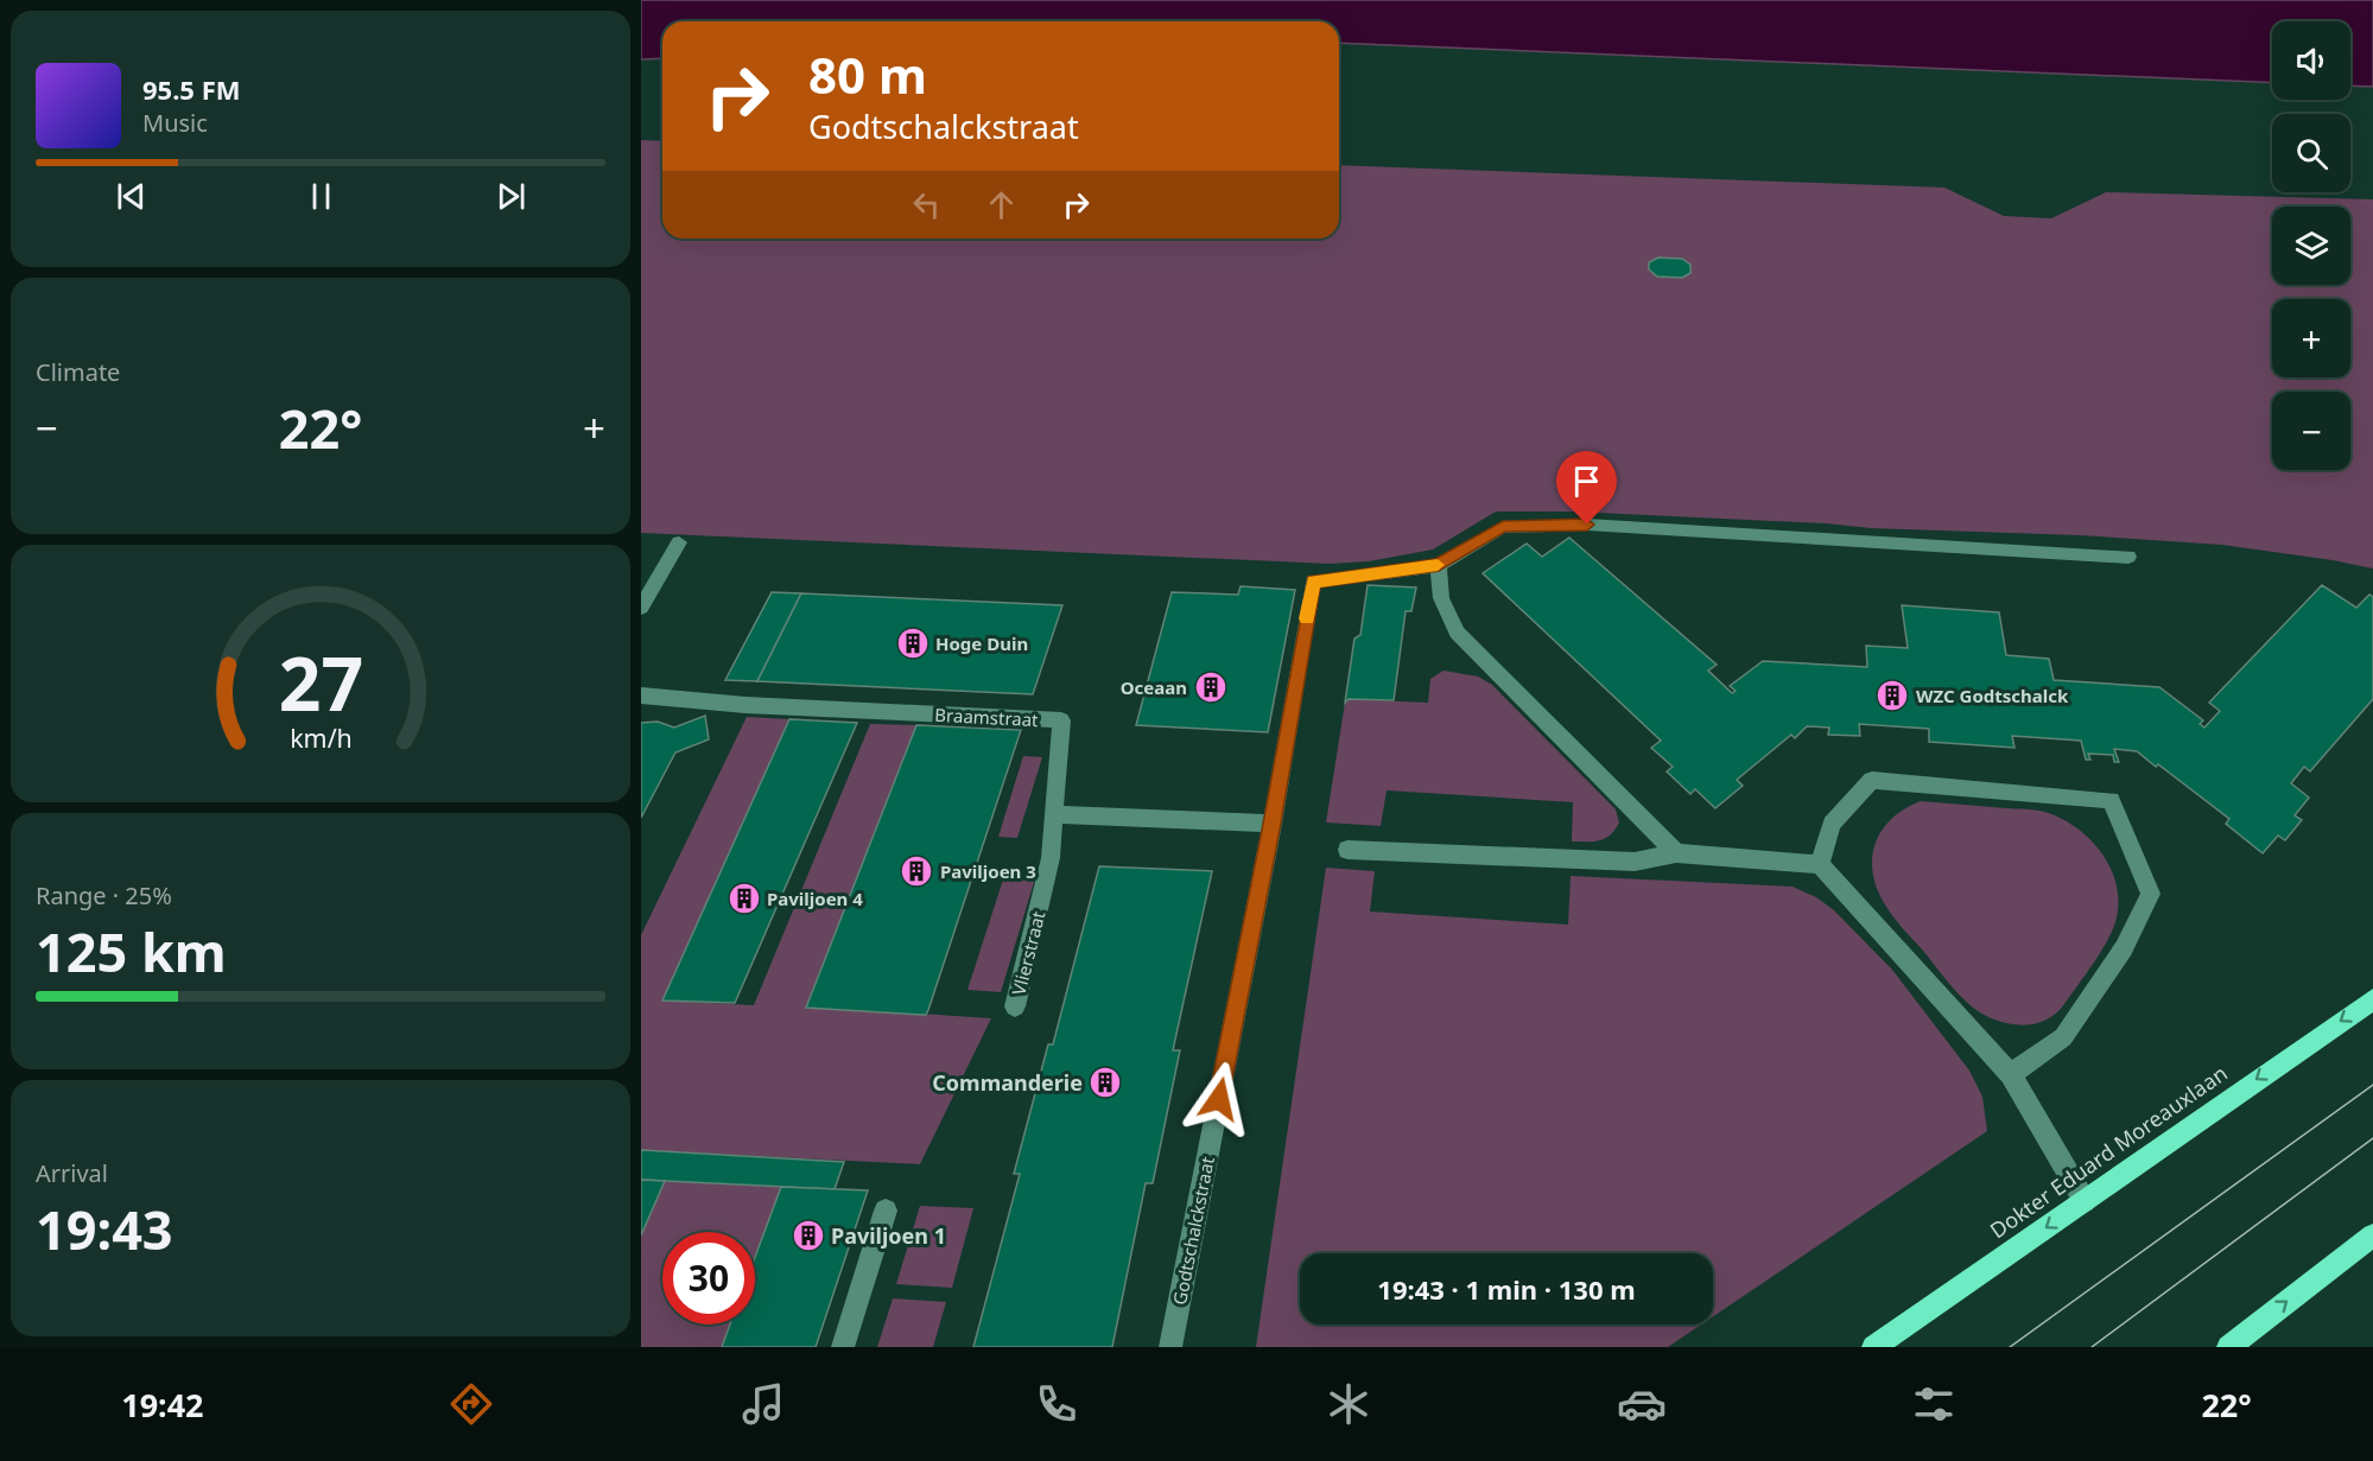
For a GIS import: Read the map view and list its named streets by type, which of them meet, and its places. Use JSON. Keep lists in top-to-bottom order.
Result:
{
  "streets": {
    "main road": ["Dokter Eduard Moreauxlaan"],
    "street": ["Braamstraat", "Vlierstraat", "Godtschalckstraat"]
  },
  "crossings": [
    ["Braamstraat", "Vlierstraat"]
  ],
  "one_way": ["Dokter Eduard Moreauxlaan"],
  "places": {
    "building": [
      "Hoge Duin",
      "Oceaan",
      "WZC Godtschalck",
      "Paviljoen 3",
      "Paviljoen 4",
      "Commanderie",
      "Paviljoen 1"
    ]
  },
  "page": {
    "map_buttons": ["+", "−"],
    "turn": ["80 m", "Godtschalckstraat"],
    "song": ["95.5 FM", "Music"],
    "tile": [
      "Climate",
      ["Range · 25%", "125 km"],
      ["Arrival", "19:43"]
    ],
    "heat": ["−", "22°", "+"],
    "limit": "30",
    "trip": "19:43 · 1 min · 130 m",
    "tabs": ["19:42", "22°"],
    "gauge": ["27", "km/h"]
  }
}
